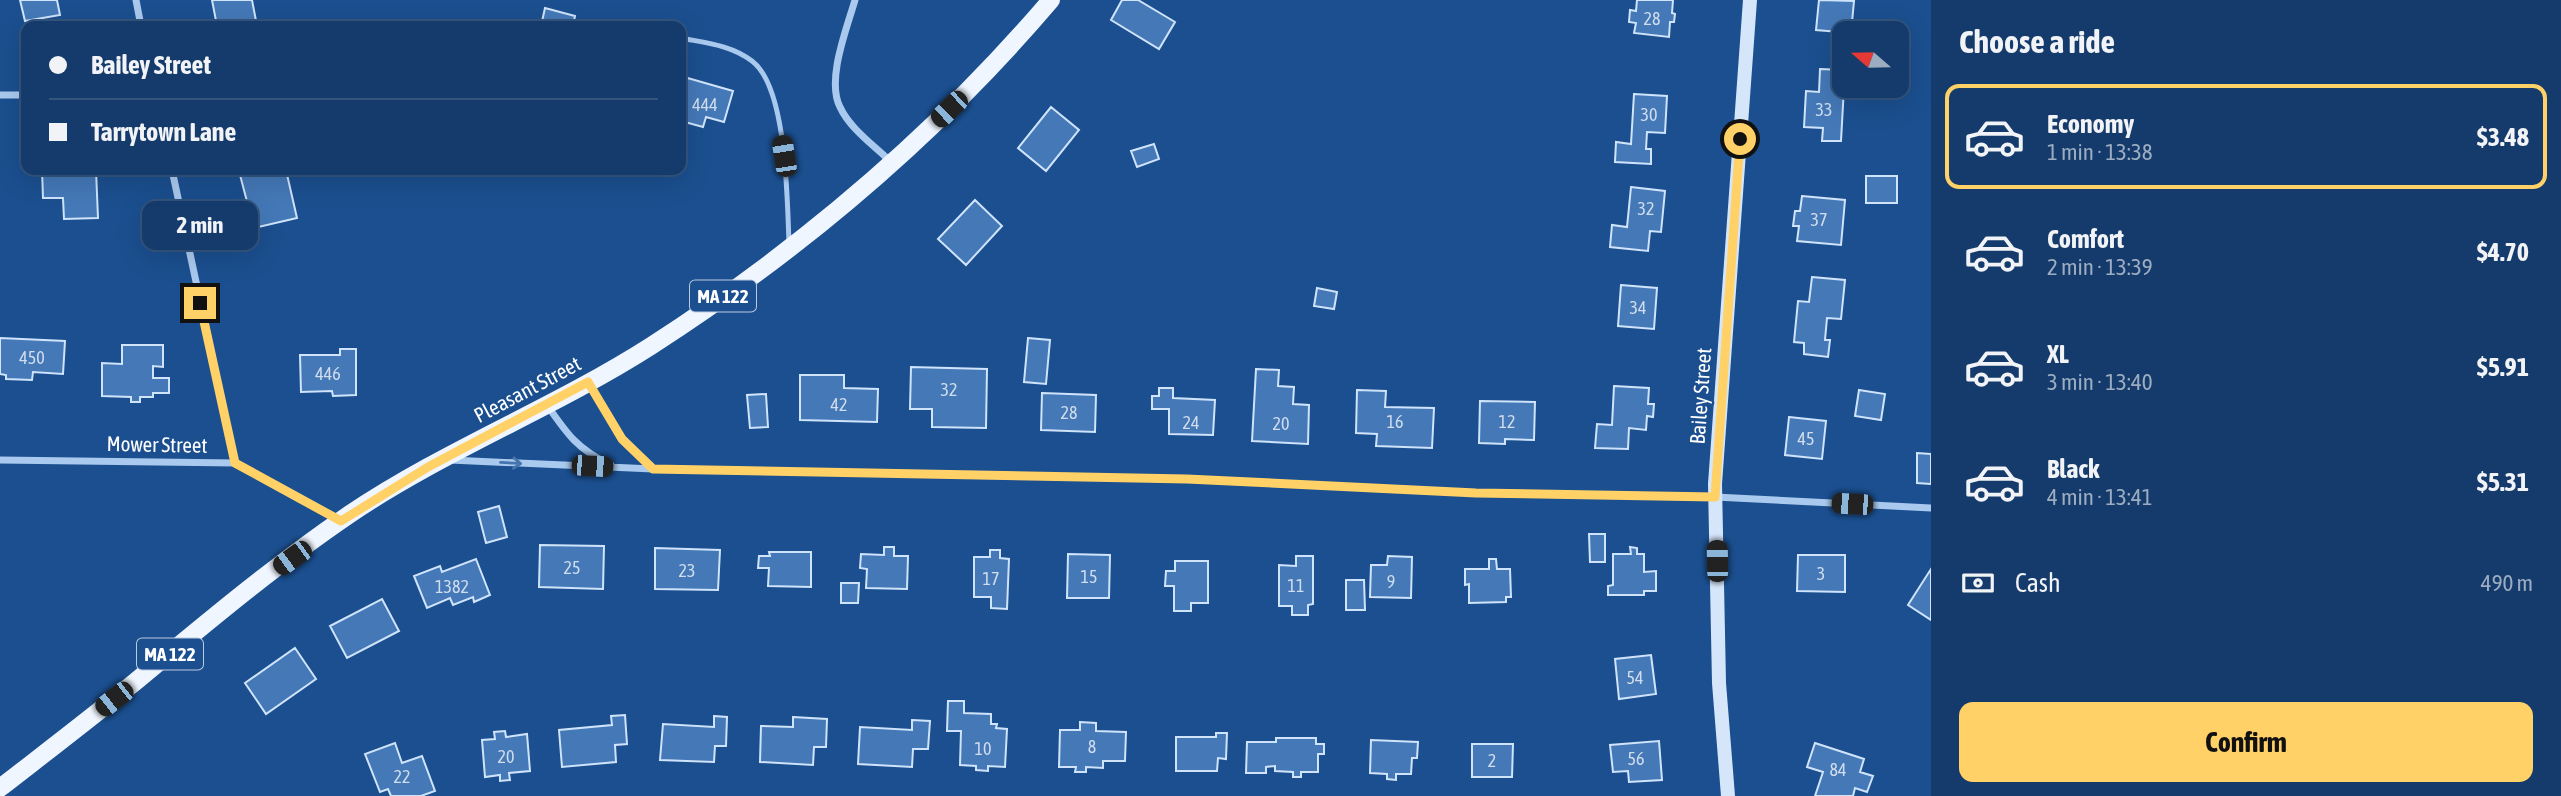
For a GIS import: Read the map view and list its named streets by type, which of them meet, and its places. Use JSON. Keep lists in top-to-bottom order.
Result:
{
  "streets": {
    "main road": ["MA 122", "Pleasant Street"],
    "street": ["Bailey Street", "Mower Street"]
  },
  "crossings": [
    ["Pleasant Street", "Mower Street"]
  ],
  "house_numbers": [
    "28",
    "444",
    "33",
    "30",
    "32",
    "37",
    "34",
    "450",
    "446",
    "32",
    "42",
    "28",
    "16",
    "12",
    "24",
    "20",
    "45",
    "25",
    "23",
    "3",
    "15",
    "17",
    "9",
    "11",
    "1382",
    "54",
    "8",
    "10",
    "20",
    "56",
    "2",
    "84",
    "22"
  ],
  "north": "left",
  "page": {
    "heading": "Choose a ride",
    "banner": ["Bailey Street", "Tarrytown Lane"],
    "list": [
      {
        "name": "Economy",
        "note": "1 min · 13:38",
        "value": "$3.48"
      },
      {
        "name": "Comfort",
        "note": "2 min · 13:39",
        "value": "$4.70"
      },
      {
        "name": "XL",
        "note": "3 min · 13:40",
        "value": "$5.91"
      },
      {
        "name": "Black",
        "note": "4 min · 13:41",
        "value": "$5.31"
      }
    ],
    "bubble": "2 min",
    "pay": ["Cash", "490 m"],
    "buttons": "Confirm"
  }
}
